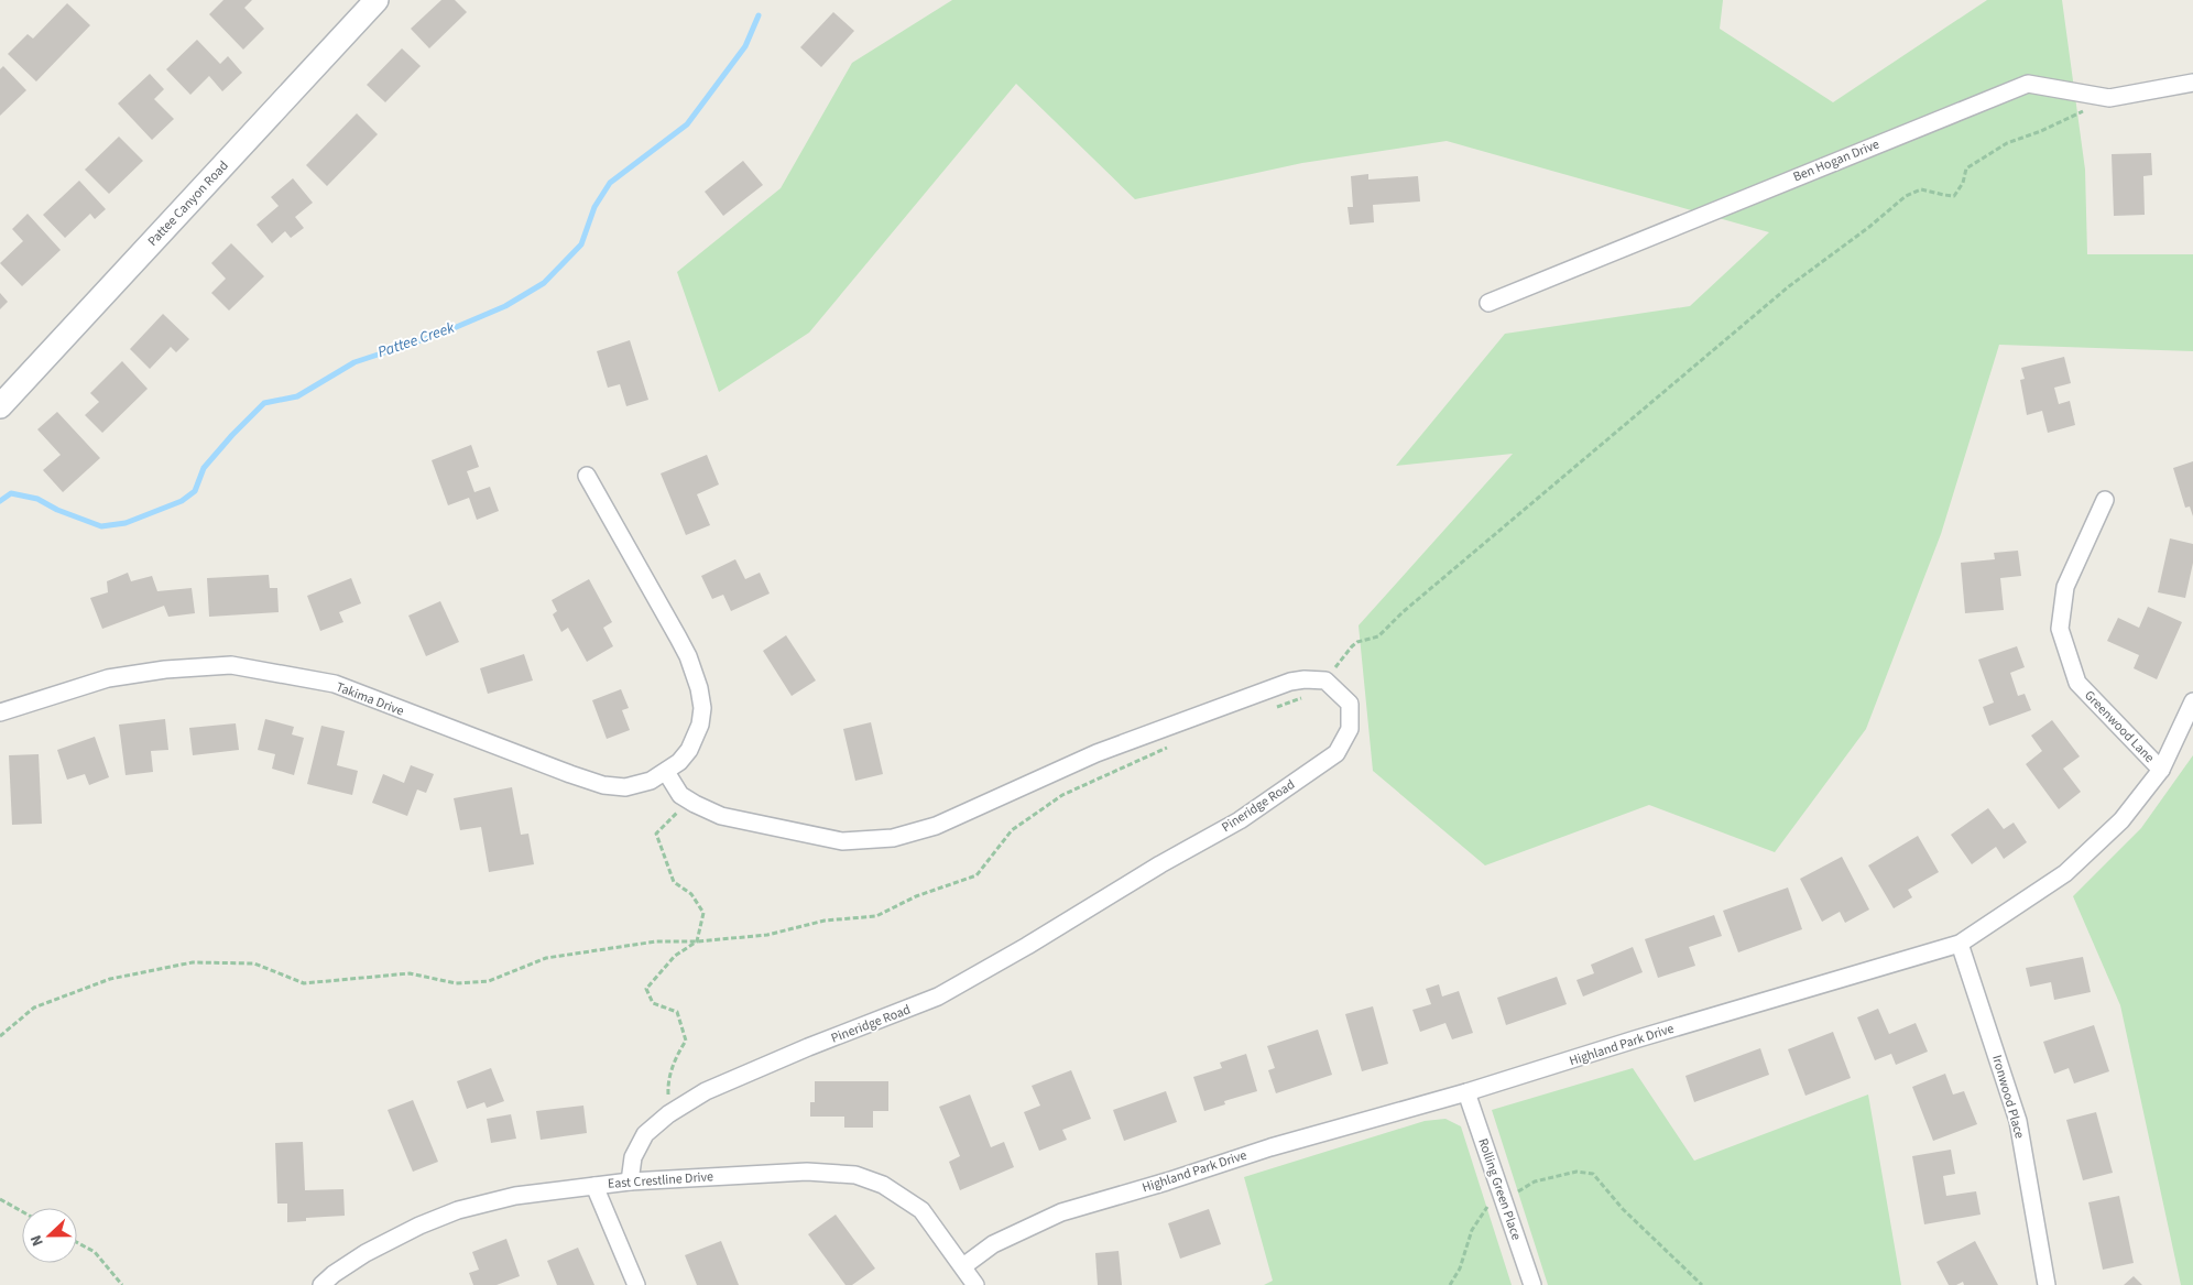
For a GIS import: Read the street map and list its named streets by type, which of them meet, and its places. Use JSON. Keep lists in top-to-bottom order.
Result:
{
  "streets": {
    "street": [
      "Ben Hogan Drive",
      "Pattee Canyon Road",
      "Takima Drive",
      "Greenwood Lane",
      "Pineridge Road",
      "Highland Park Drive",
      "Ironwood Place",
      "East Crestline Drive",
      "Rolling Green Place"
    ]
  },
  "crossings": [
    ["Greenwood Lane", "Highland Park Drive"],
    ["Pineridge Road", "East Crestline Drive"],
    ["Highland Park Drive", "Ironwood Place"],
    ["Highland Park Drive", "East Crestline Drive"],
    ["Highland Park Drive", "Rolling Green Place"]
  ],
  "water": ["Pattee Creek"],
  "north": "left"
}
